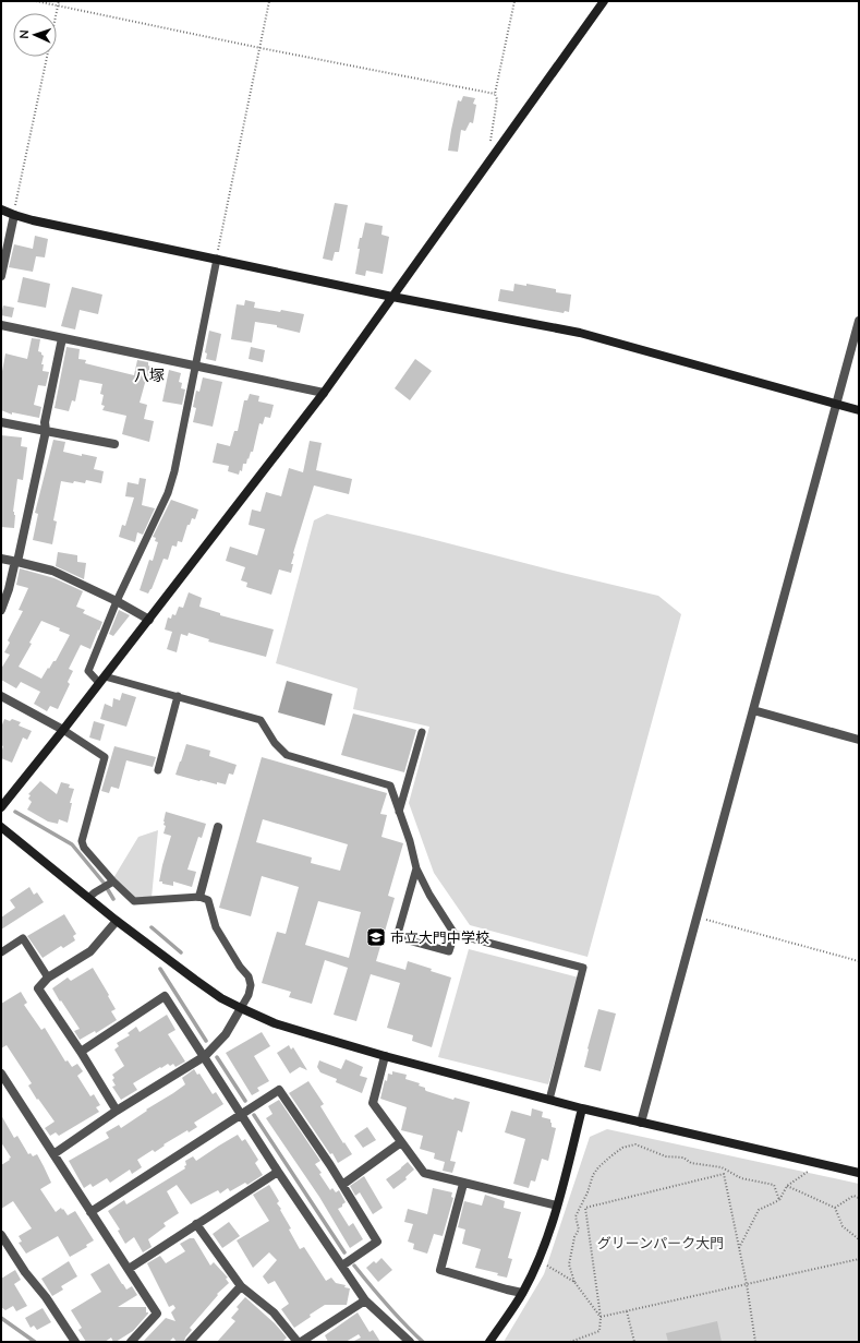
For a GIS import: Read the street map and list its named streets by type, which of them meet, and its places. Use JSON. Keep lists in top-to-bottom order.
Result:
{
  "districts": ["八塚"],
  "parks": ["グリーンパーク大門"],
  "places": {
    "school or university": ["市立大門中学校"]
  },
  "north": "left"
}
